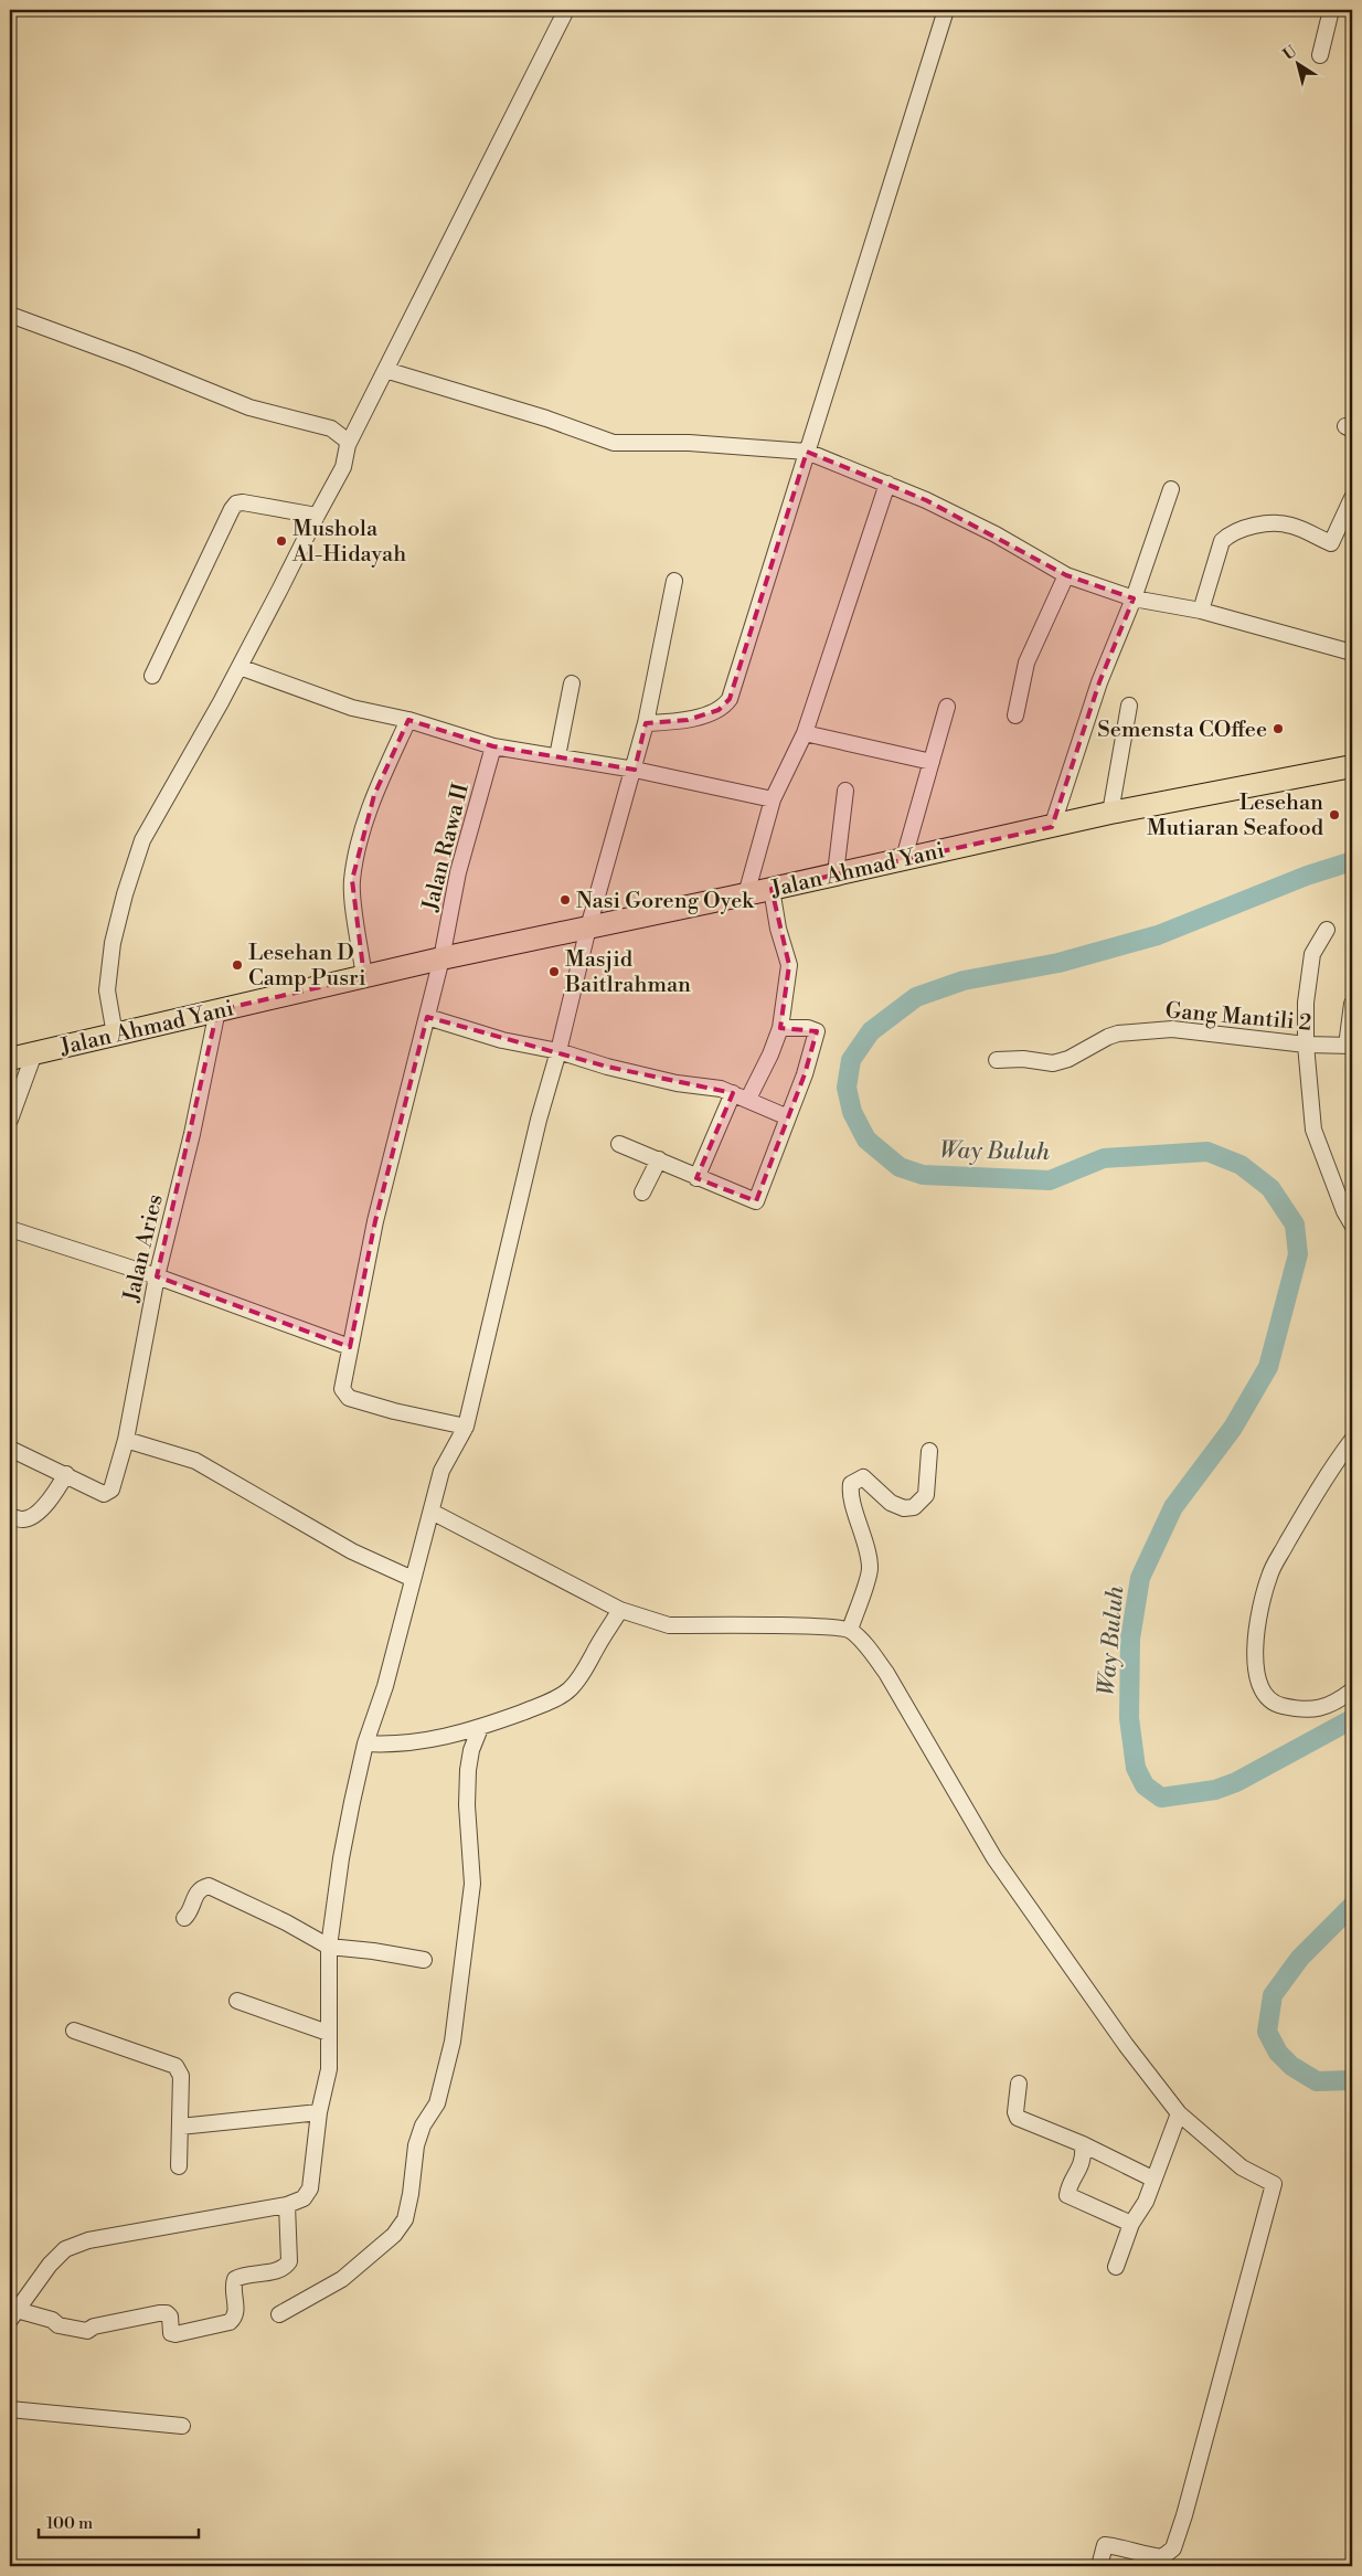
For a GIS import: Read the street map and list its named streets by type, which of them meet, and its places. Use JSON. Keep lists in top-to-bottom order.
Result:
{
  "streets": {
    "highway": ["Jalan Ahmad Yani"],
    "street": ["Jalan Rawa II", "Gang Mantili 2", "Jalan Aries"]
  },
  "crossings": [
    ["Jalan Rawa II", "Jalan Ahmad Yani"],
    ["Jalan Ahmad Yani", "Jalan Aries"]
  ],
  "water": ["Way Buluh"],
  "places": [
    "Mushola Al-Hidayah",
    "Semensta COffee",
    "Lesehan Mutiaran Seafood",
    "Nasi Goreng Oyek",
    "Lesehan D Camp Pusri",
    "Masjid Baitlrahman"
  ],
  "scale_bar": "100 m",
  "north": "top left"
}
